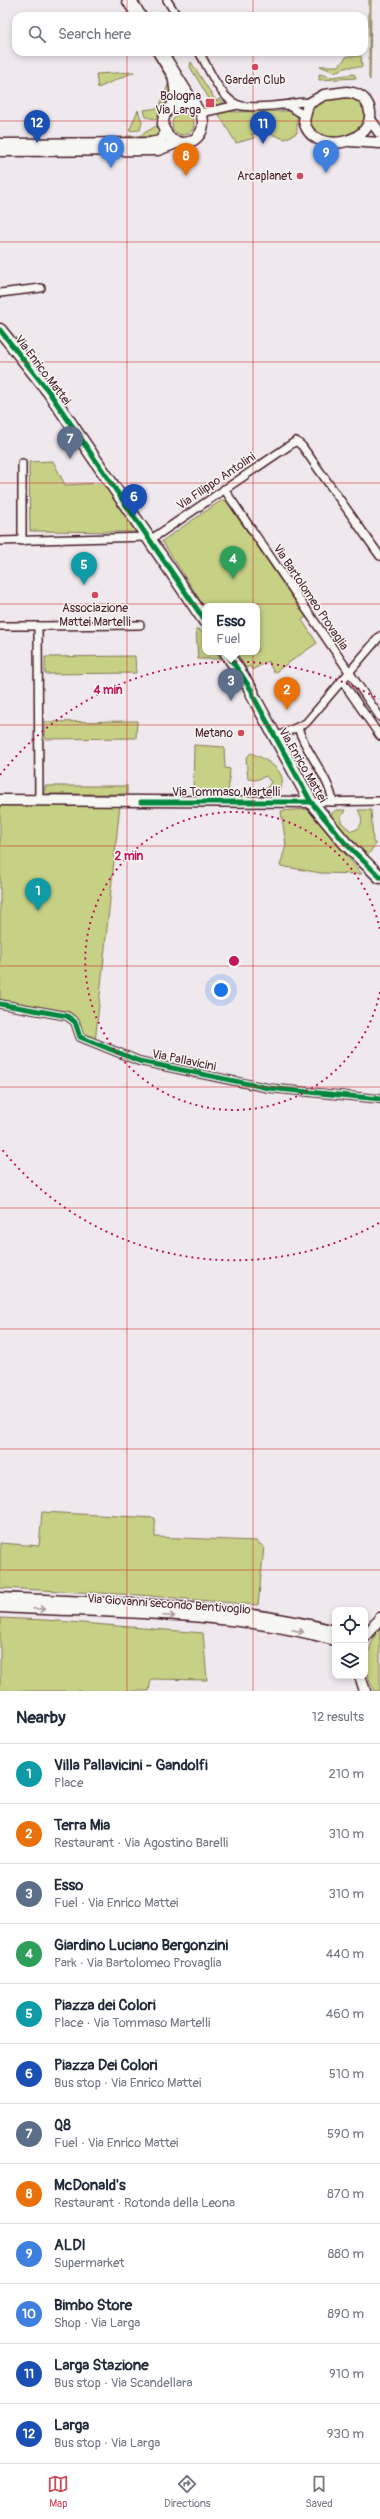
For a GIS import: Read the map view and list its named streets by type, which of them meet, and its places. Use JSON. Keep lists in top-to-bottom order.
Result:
{
  "streets": {
    "main road": ["Via Enrico Mattei", "Via Tommaso Martelli", "Via Giovanni secondo Bentivoglio"],
    "street": ["Via Filippo Antolini", "Via Bartolomeo Provaglia", "Via Pallavicini"]
  },
  "crossings": [
    ["Via Enrico Mattei", "Via Filippo Antolini"],
    ["Via Enrico Mattei", "Via Tommaso Martelli"],
    ["Via Filippo Antolini", "Via Bartolomeo Provaglia"]
  ],
  "places": {
    "other": [
      "Garden Club",
      "Arcaplanet",
      "Associazione Mattei Martelli",
      "Metano"
    ],
    "transit": ["Bologna Via Larga"]
  },
  "page": {
    "search": "Search here",
    "pins": [
      "12",
      "11",
      "10",
      "9",
      "8",
      "7",
      "6",
      "4",
      "5",
      "3",
      "2",
      "1"
    ],
    "popup": ["Esso", "Fuel"],
    "heading": ["Nearby", "12 results"],
    "list": [
      {
        "mark": "1",
        "name": "Villa Pallavicini - Gandolfi",
        "note": "Place",
        "value": "210 m"
      },
      {
        "mark": "2",
        "name": "Terra Mia",
        "note": "Restaurant · Via Agostino Barelli",
        "value": "310 m"
      },
      {
        "mark": "3",
        "name": "Esso",
        "note": "Fuel · Via Enrico Mattei",
        "value": "310 m"
      },
      {
        "mark": "4",
        "name": "Giardino Luciano Bergonzini",
        "note": "Park · Via Bartolomeo Provaglia",
        "value": "440 m"
      },
      {
        "mark": "5",
        "name": "Piazza dei Colori",
        "note": "Place · Via Tommaso Martelli",
        "value": "460 m"
      },
      {
        "mark": "6",
        "name": "Piazza Dei Colori",
        "note": "Bus stop · Via Enrico Mattei",
        "value": "510 m"
      },
      {
        "mark": "7",
        "name": "Q8",
        "note": "Fuel · Via Enrico Mattei",
        "value": "590 m"
      },
      {
        "mark": "8",
        "name": "McDonald's",
        "note": "Restaurant · Rotonda della Leona",
        "value": "870 m"
      },
      {
        "mark": "9",
        "name": "ALDI",
        "note": "Supermarket",
        "value": "880 m"
      },
      {
        "mark": "10",
        "name": "Bimbo Store",
        "note": "Shop · Via Larga",
        "value": "890 m"
      },
      {
        "mark": "11",
        "name": "Larga Stazione",
        "note": "Bus stop · Via Scandellara",
        "value": "910 m"
      },
      {
        "mark": "12",
        "name": "Larga",
        "note": "Bus stop · Via Larga",
        "value": "930 m"
      }
    ],
    "nav": ["Map", "Directions", "Saved"]
  },
  "rings": ["4 min", "2 min"]
}
